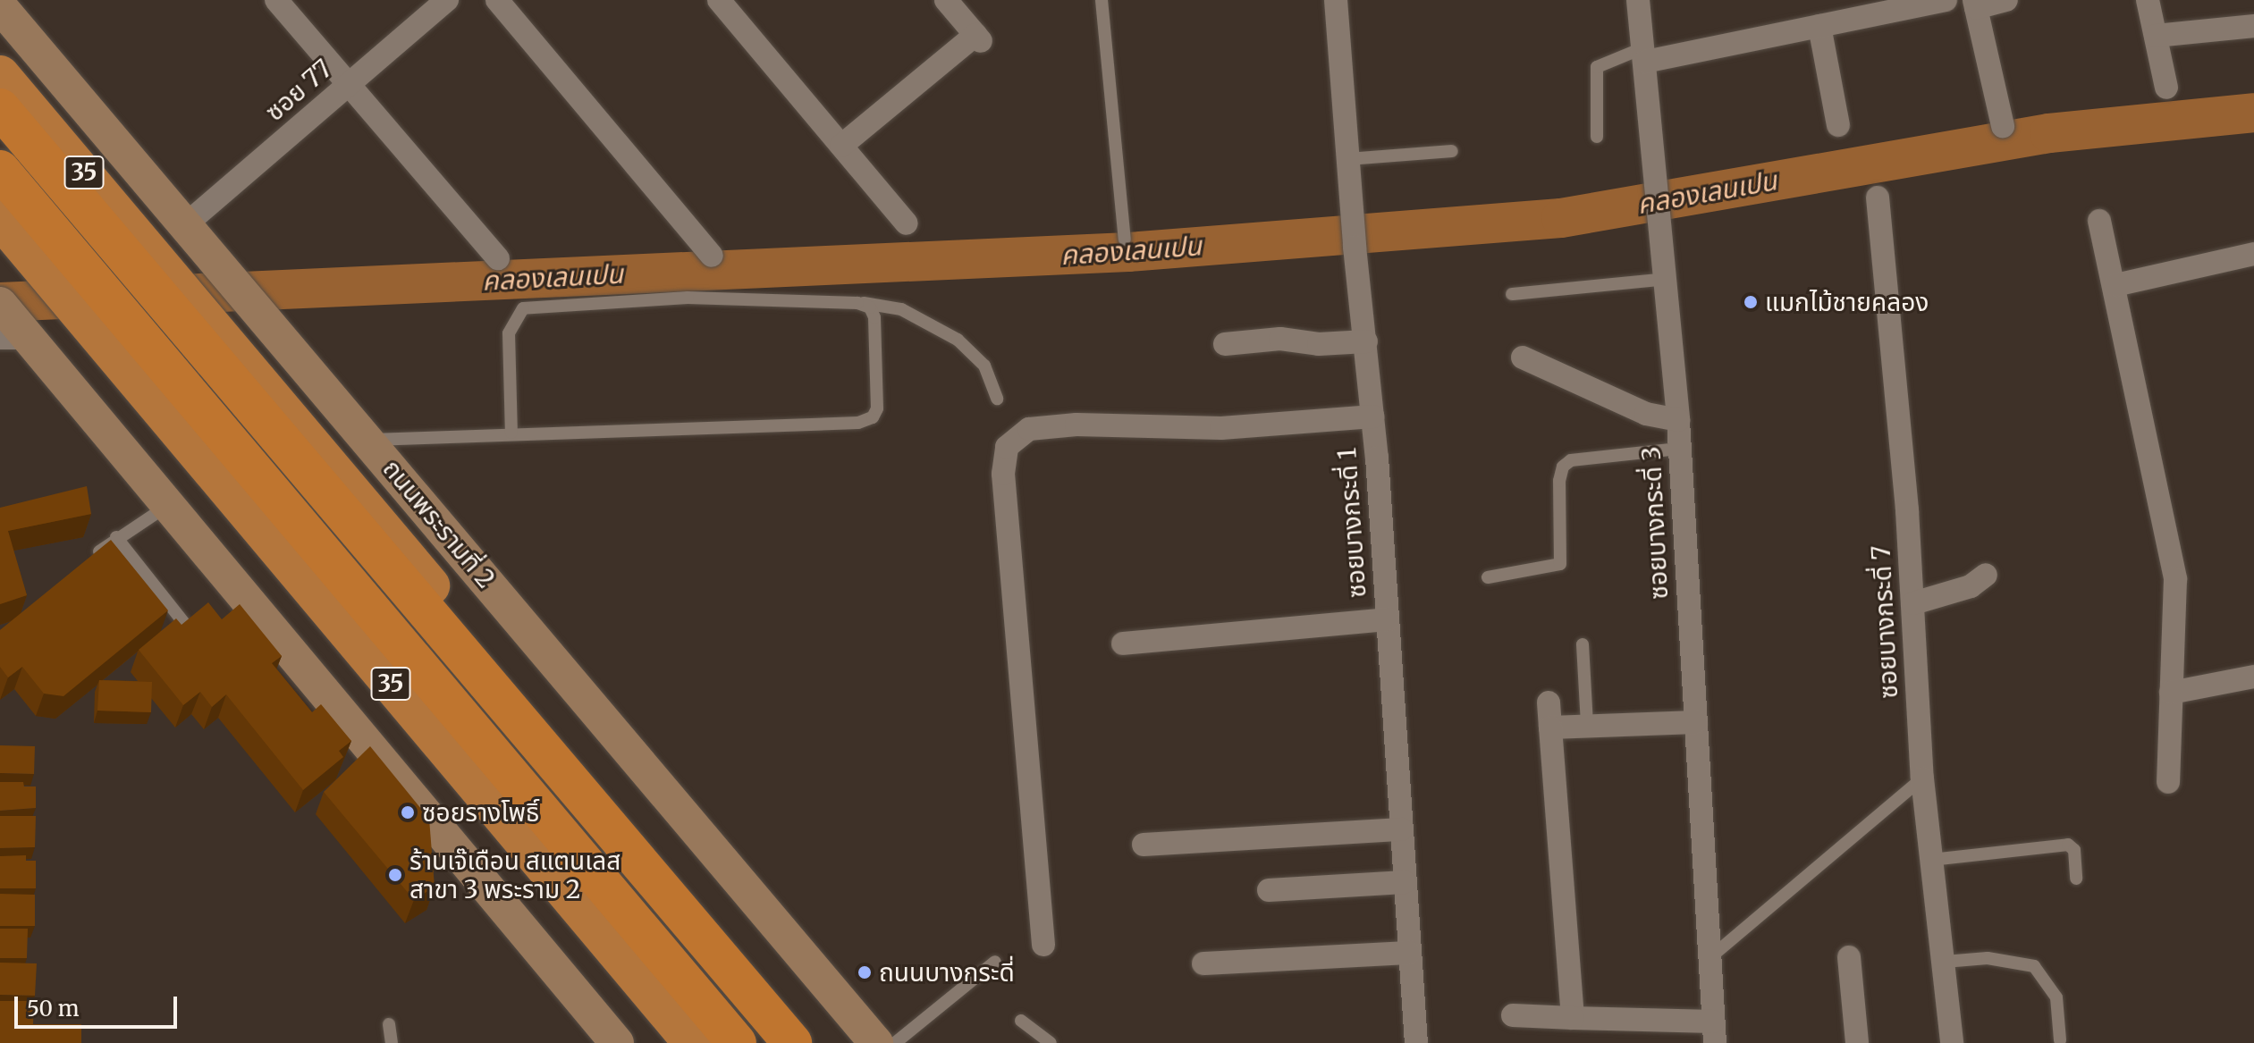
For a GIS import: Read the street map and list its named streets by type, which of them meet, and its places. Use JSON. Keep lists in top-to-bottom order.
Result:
{
  "streets": {
    "highway": ["35", "ถนนพระรามที่ 2"],
    "street": [
      "ซอย 77",
      "ซอยบางกระดี่ 1",
      "ซอยบางกระดี่ 3",
      "ซอยบางกระดี่ 7"
    ]
  },
  "crossings": [
    ["ซอย 77", "ถนนพระรามที่ 2"]
  ],
  "water": ["คลองเลนเปน"],
  "places": [
    "แมกไม้ชายคลอง",
    "ซอยรางโพธิ์",
    "ร้านเจ๊เดือน สแตนเลส สาขา 3 พระราม 2",
    "ถนนบางกระดี่"
  ],
  "scale_bar": "50 m"
}
